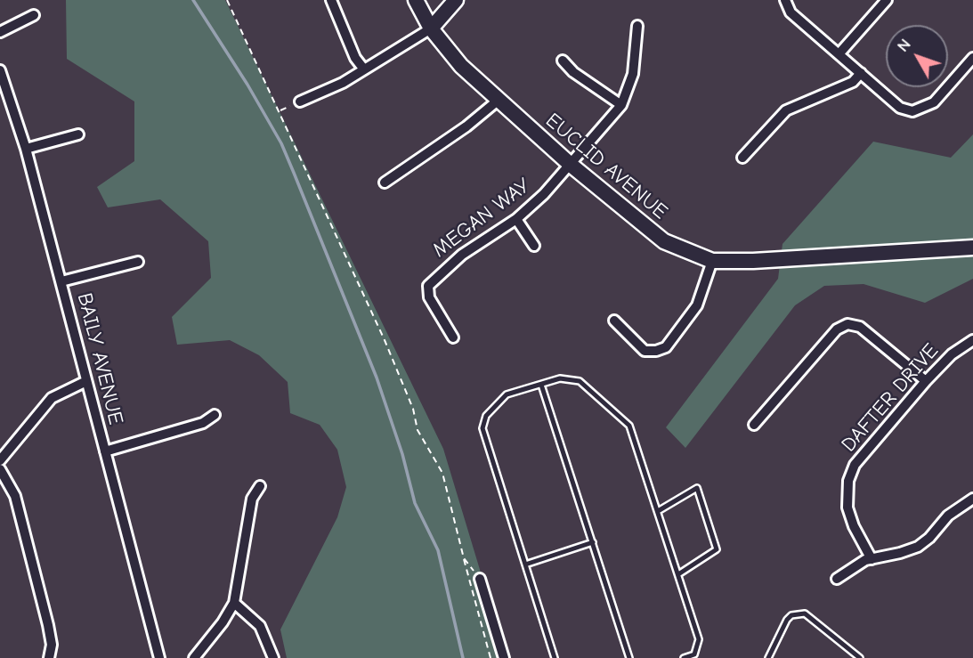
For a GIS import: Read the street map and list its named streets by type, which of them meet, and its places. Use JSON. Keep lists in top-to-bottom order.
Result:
{
  "streets": {
    "main road": ["EUCLID AVENUE"],
    "street": ["MEGAN WAY", "BAILY AVENUE", "DAFTER DRIVE"]
  },
  "crossings": [
    ["EUCLID AVENUE", "MEGAN WAY"]
  ],
  "north": "top left"
}
